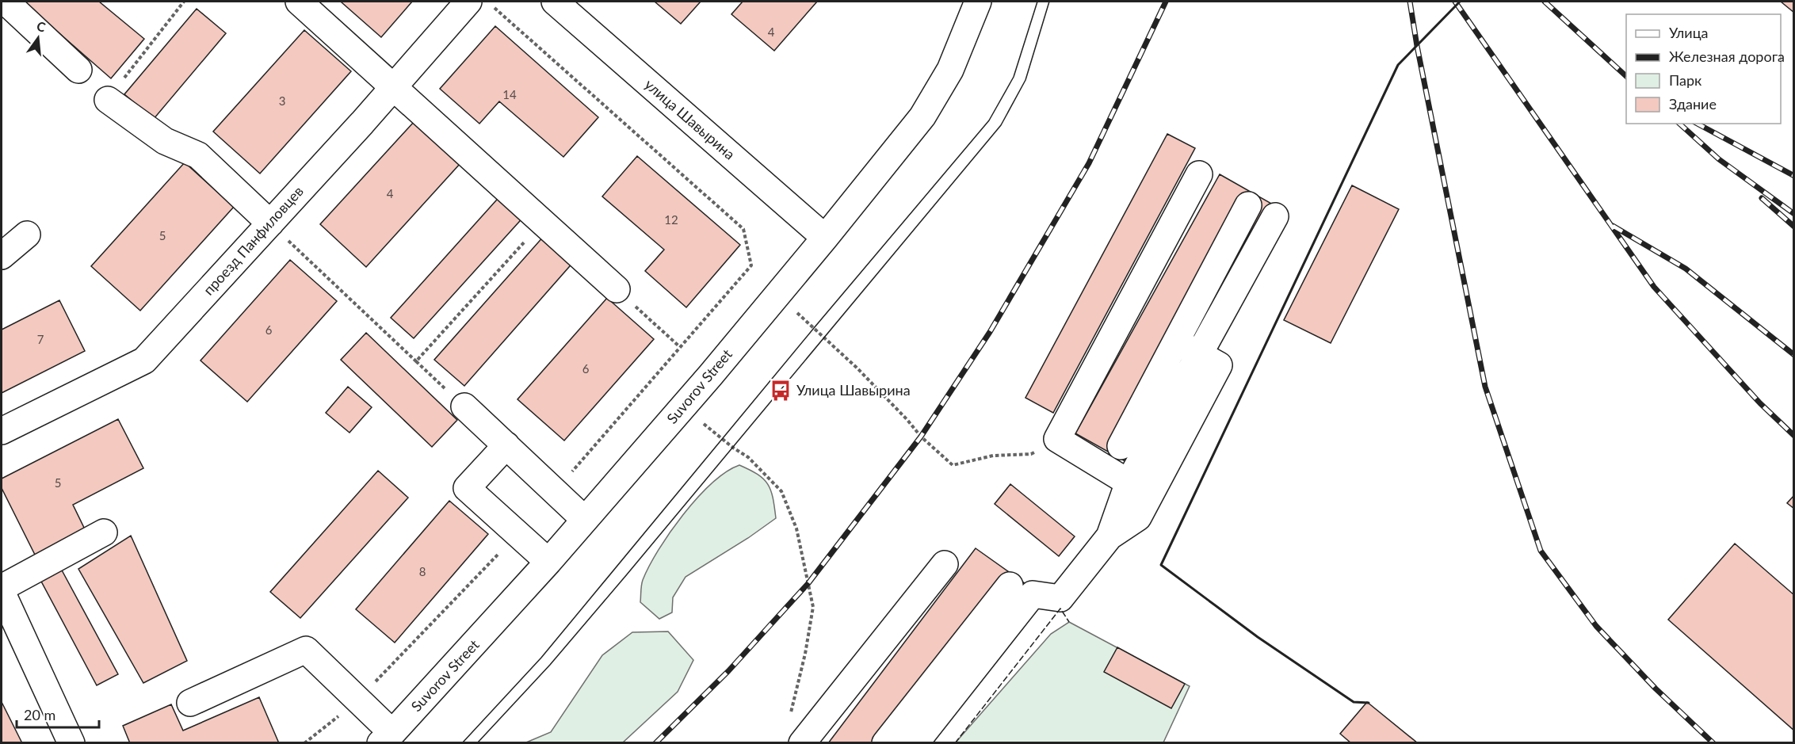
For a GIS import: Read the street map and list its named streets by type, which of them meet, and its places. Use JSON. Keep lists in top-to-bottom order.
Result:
{
  "streets": {
    "street": ["улица Шавырина", "проезд Панфиловцев", "Suvorov Street"]
  },
  "crossings": [
    ["улица Шавырина", "Suvorov Street"]
  ],
  "places": {
    "bus stop": ["Улица Шавырина"]
  },
  "house_numbers": [
    "4",
    "14",
    "3",
    "4",
    "12",
    "5",
    "6",
    "7",
    "6",
    "5",
    "8"
  ],
  "legend": [
    "Улица",
    "Железная дорога",
    "Парк",
    "Здание"
  ],
  "scale_bar": "20 m",
  "north": "top"
}
